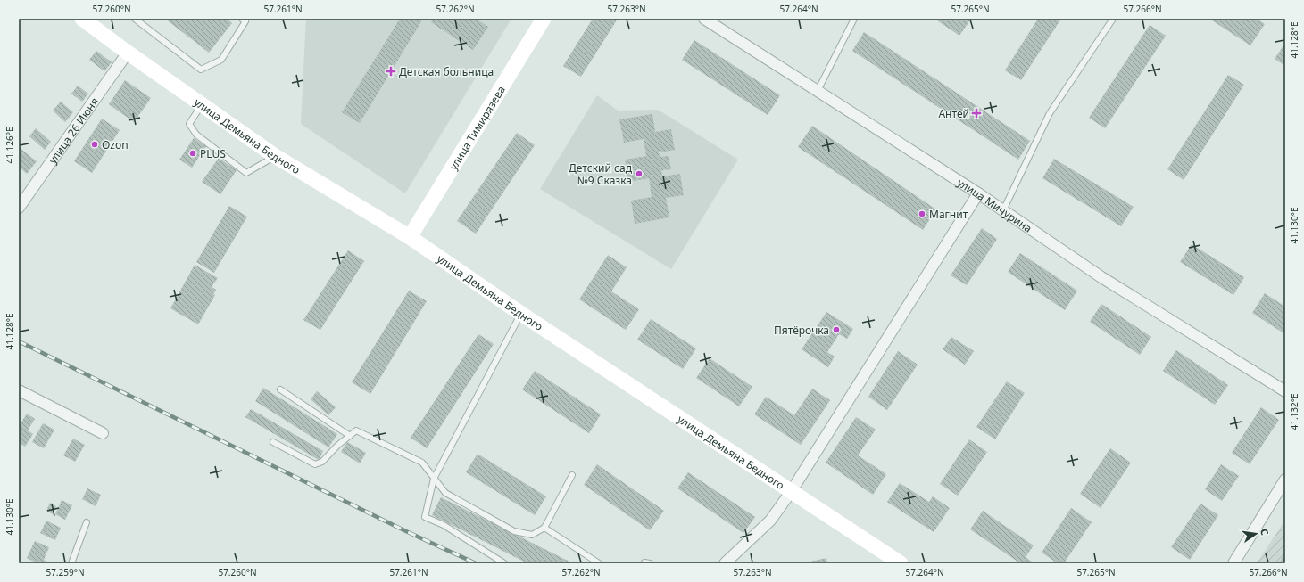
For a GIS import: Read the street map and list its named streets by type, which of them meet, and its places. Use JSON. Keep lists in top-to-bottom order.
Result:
{
  "streets": {
    "main road": ["улица Тимирязева", "улица Демьяна Бедного"],
    "street": ["улица 26 Июня", "улица Мичурина"]
  },
  "crossings": [
    ["улица Тимирязева", "улица Демьяна Бедного"],
    ["улица 26 Июня", "улица Демьяна Бедного"]
  ],
  "places": {
    "health": ["Детская больница", "Антей"],
    "other": [
      "Ozon",
      "PLUS",
      "Детский сад №9 Сказка",
      "Магнит",
      "Пятёрочка"
    ]
  },
  "north": "right",
  "coordinates": [
    "57.260°N",
    "57.261°N",
    "57.262°N",
    "57.263°N",
    "57.264°N",
    "57.265°N",
    "57.266°N",
    "41.128°E",
    "41.126°E",
    "41.130°E",
    "41.132°E",
    "57.259°N"
  ]
}
